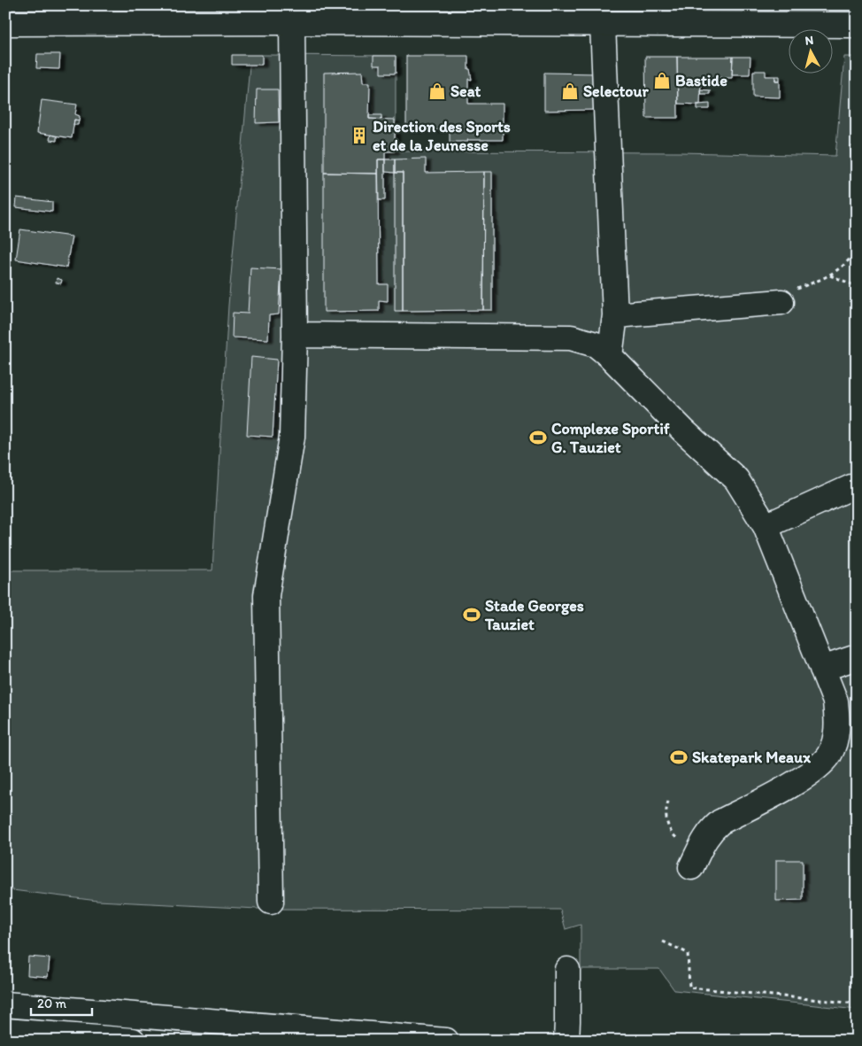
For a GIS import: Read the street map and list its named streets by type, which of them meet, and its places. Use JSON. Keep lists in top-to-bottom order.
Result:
{
  "places": {
    "shop": ["Bastide", "Seat", "Selectour"],
    "building": ["Direction des Sports et de la Jeunesse"],
    "sports": ["Complexe Sportif G. Tauziet", "Stade Georges Tauziet", "Skatepark Meaux"]
  },
  "scale_bar": "20 m",
  "north": "top"
}
